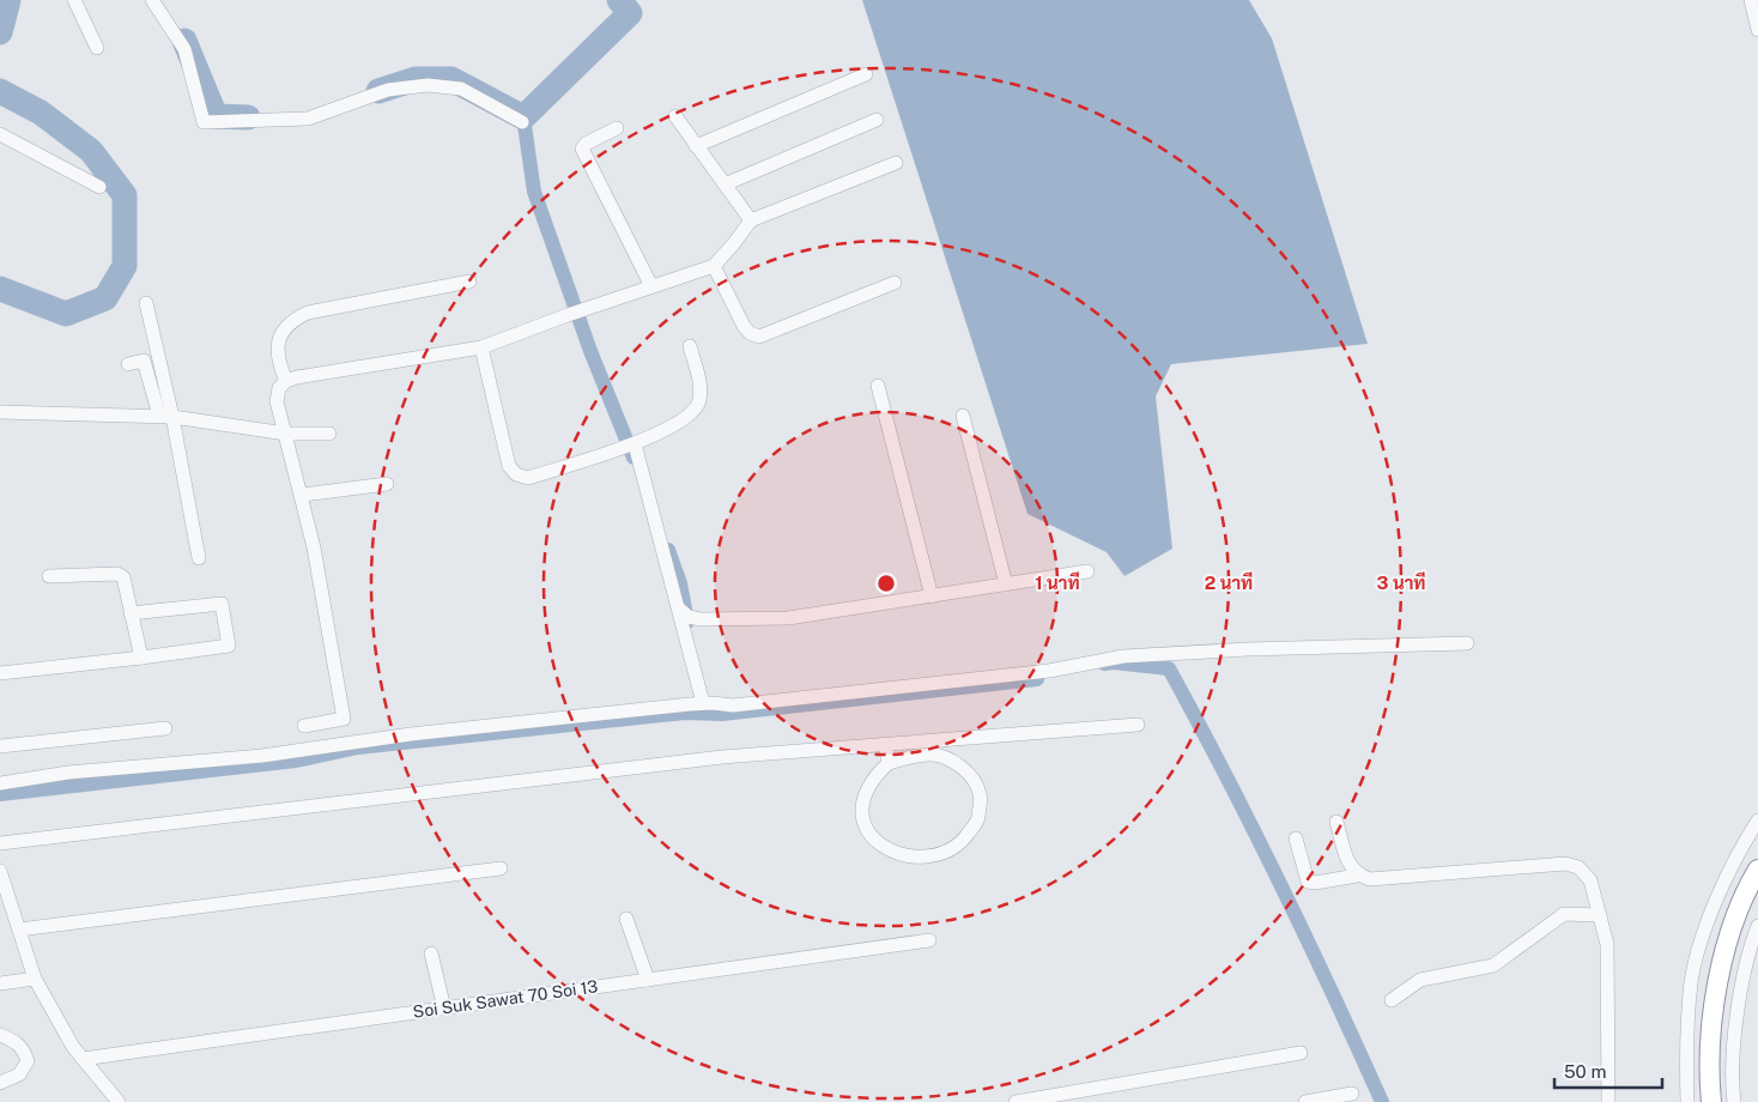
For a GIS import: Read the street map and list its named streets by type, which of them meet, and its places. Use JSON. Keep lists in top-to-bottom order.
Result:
{
  "streets": {
    "street": ["Soi Suk Sawat 70 Soi 13"]
  },
  "scale_bar": "50 m",
  "rings": ["1 นาที", "2 นาที", "3 นาที"]
}
